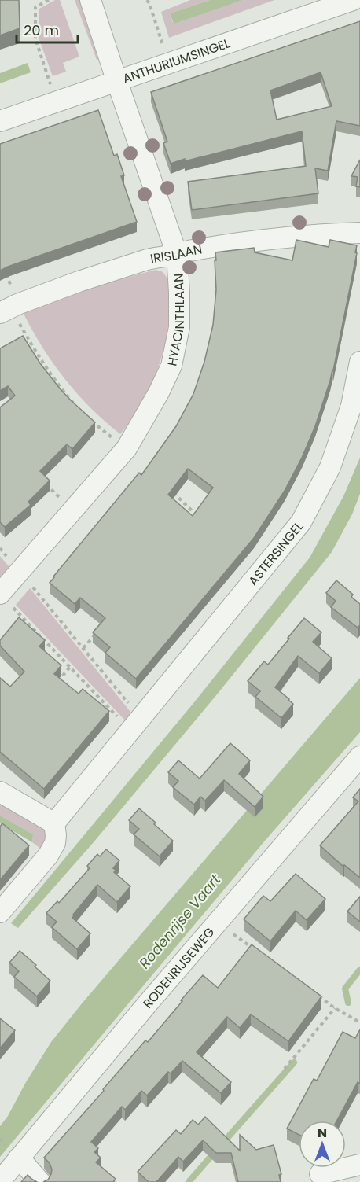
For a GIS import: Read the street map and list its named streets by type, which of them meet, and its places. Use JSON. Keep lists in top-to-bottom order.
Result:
{
  "streets": {
    "street": [
      "ANTHURIUMSINGEL",
      "IRISLAAN",
      "HYACINTHLAAN",
      "ASTERSINGEL",
      "RODENRIJSEWEG"
    ]
  },
  "crossings": [
    ["ANTHURIUMSINGEL", "HYACINTHLAAN"],
    ["IRISLAAN", "HYACINTHLAAN"]
  ],
  "water": ["Rodenrijse Vaart"],
  "scale_bar": "20 m",
  "north": "top"
}
